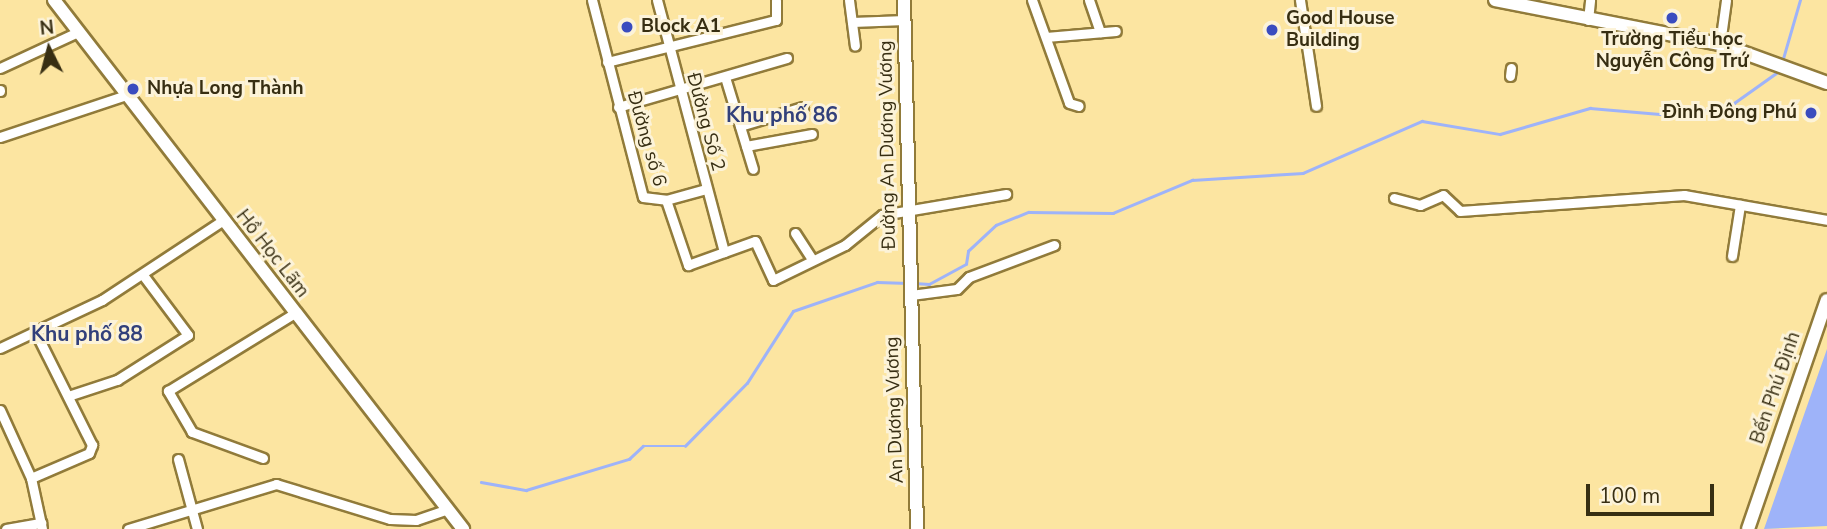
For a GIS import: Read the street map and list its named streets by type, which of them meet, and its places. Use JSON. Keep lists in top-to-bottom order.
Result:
{
  "streets": {
    "main road": [
      "Đường An Dương Vương",
      "Hồ Học Lãm",
      "Bến Phú Định",
      "An Dương Vương"
    ],
    "street": ["Đường Số 2", "Đường số 6"]
  },
  "crossings": [
    ["Đường Số 2", "Đường số 6"],
    ["Đường An Dương Vương", "An Dương Vương"]
  ],
  "districts": ["Khu phố 86", "Khu phố 88"],
  "places": [
    "Trường Tiểu học Nguyễn Công Trứ",
    "Block A1",
    "Good House Building",
    "Nhựa Long Thành",
    "Đình Đông Phú"
  ],
  "scale_bar": "100 m",
  "north": "top"
}
